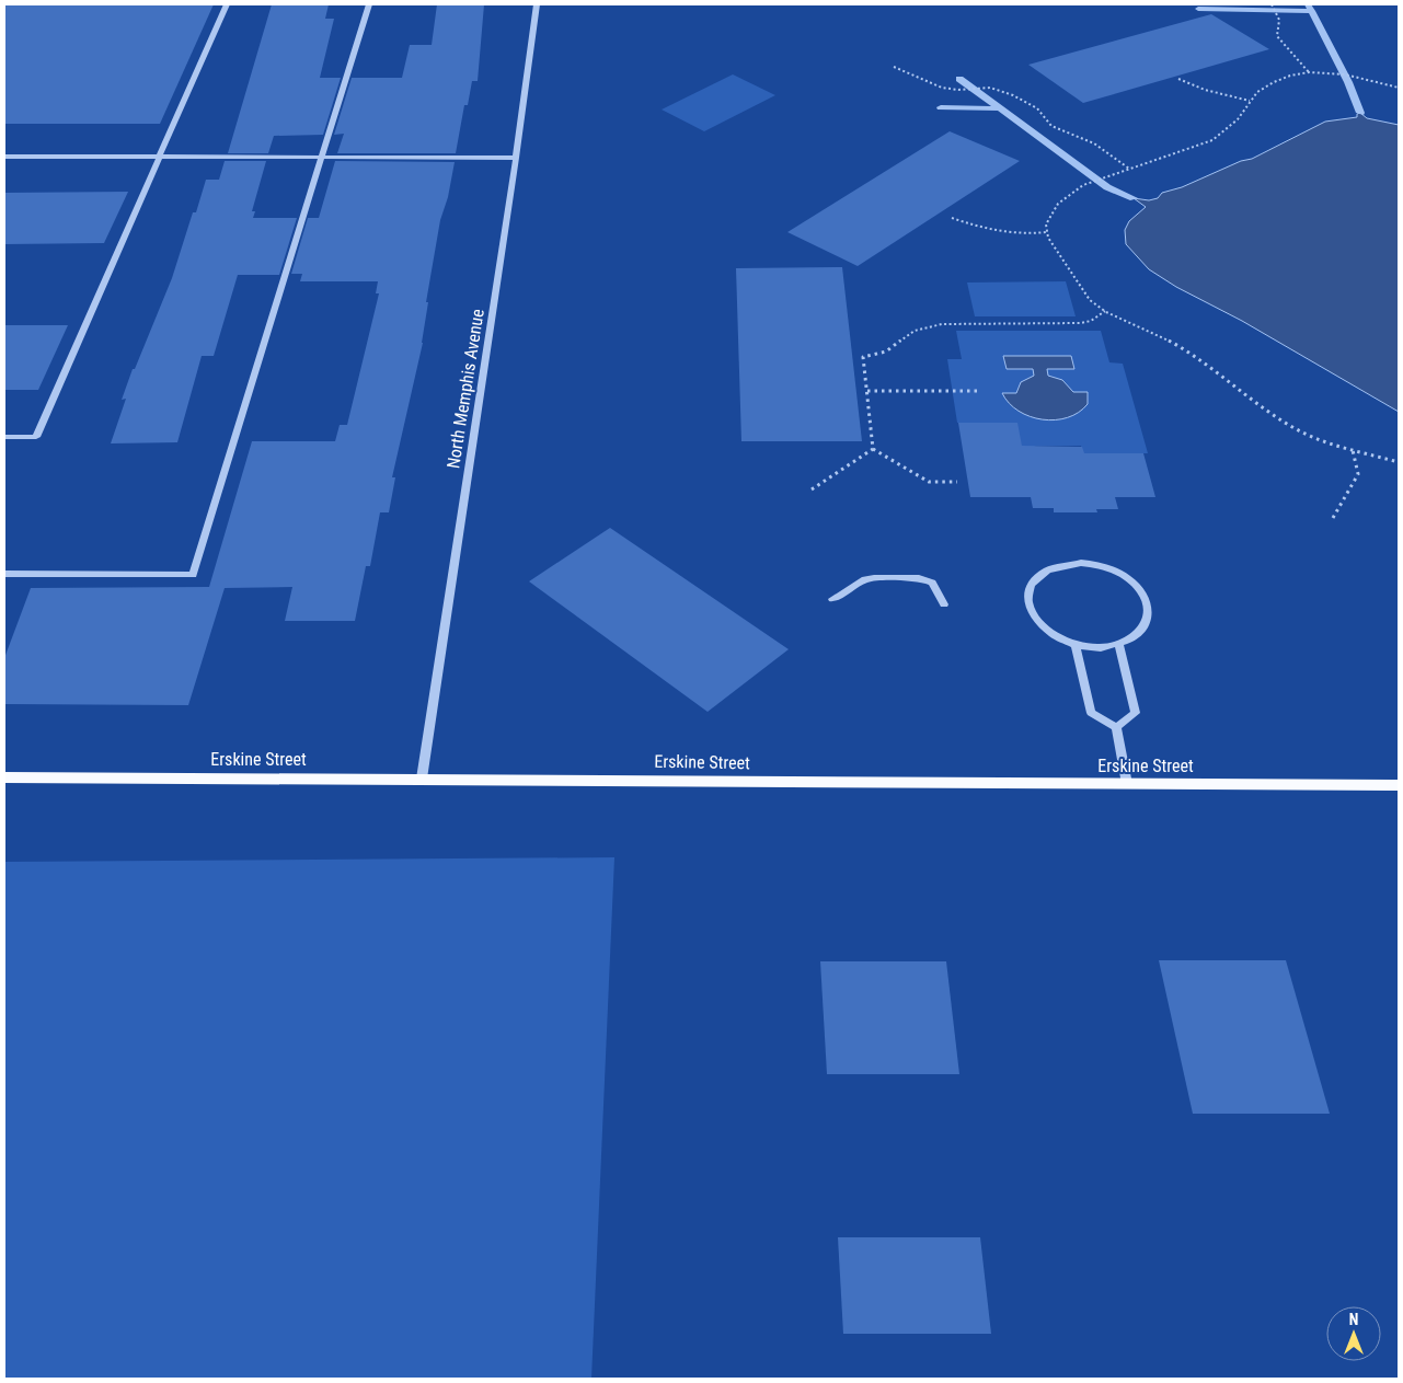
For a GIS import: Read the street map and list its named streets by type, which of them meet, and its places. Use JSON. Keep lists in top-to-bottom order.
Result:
{
  "streets": {
    "main road": ["Erskine Street"],
    "street": ["North Memphis Avenue"]
  },
  "crossings": [
    ["North Memphis Avenue", "Erskine Street"]
  ],
  "north": "top"
}
